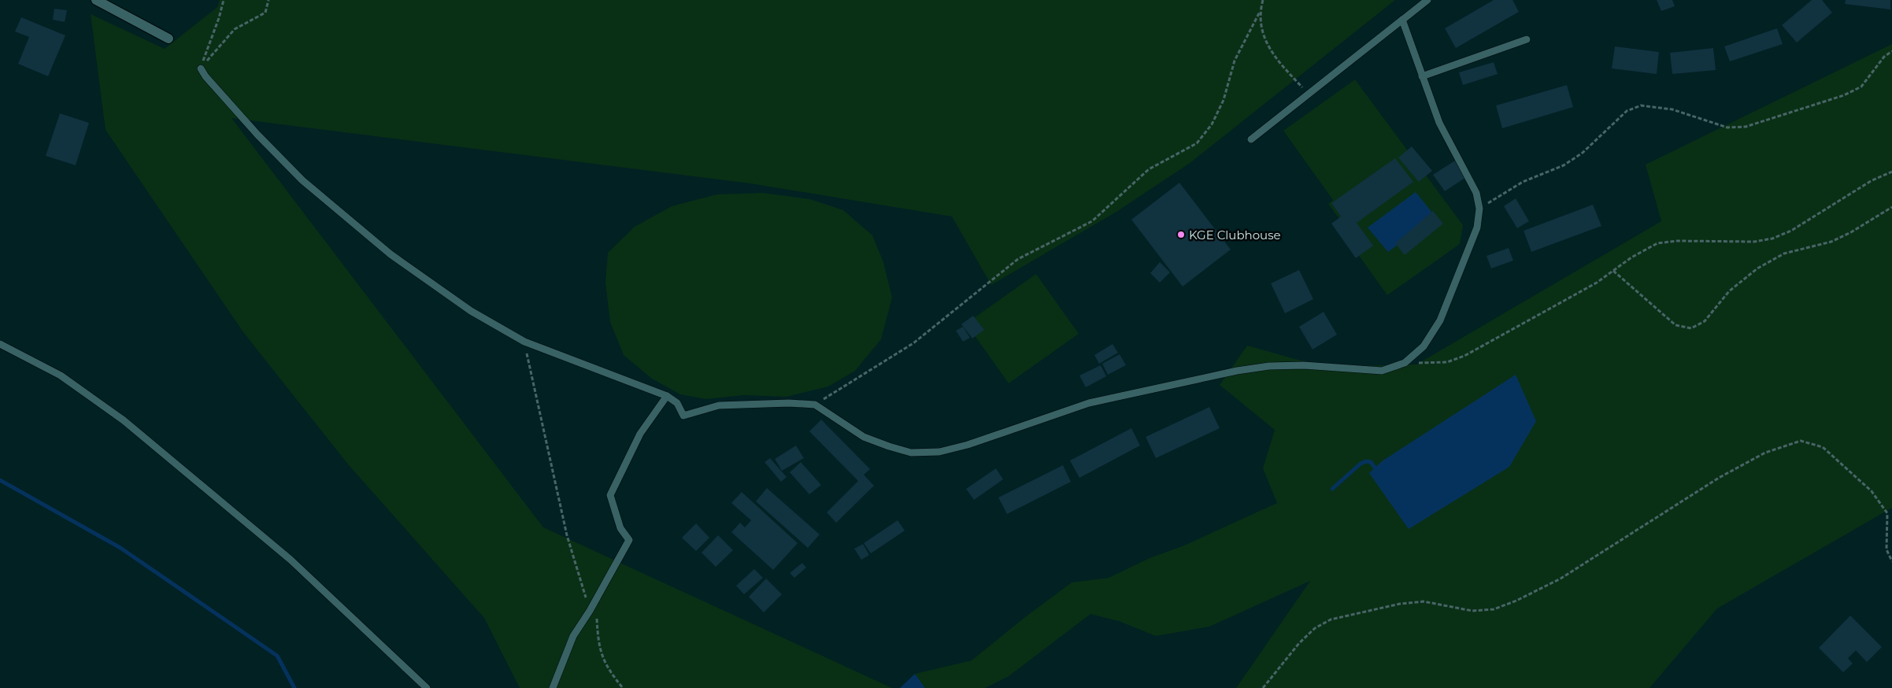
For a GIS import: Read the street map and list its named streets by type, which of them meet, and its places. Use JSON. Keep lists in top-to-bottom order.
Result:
{
  "places": ["KGE Clubhouse"]
}
